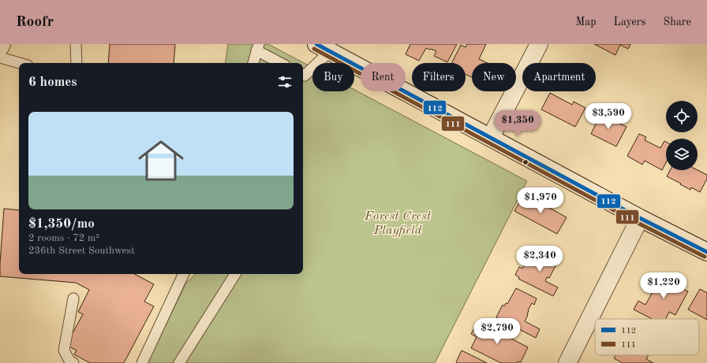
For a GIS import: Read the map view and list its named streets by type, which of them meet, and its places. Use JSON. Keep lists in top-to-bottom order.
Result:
{
  "parks": ["Forest Crest Playfield"],
  "lines": ["transit line 112", "transit line 111"],
  "legend": ["112", "111"],
  "page": {
    "header": "Roofr",
    "nav": ["Map", "Layers", "Share"],
    "chip": [
      "Buy",
      "Rent",
      "Filters",
      "New",
      "Apartment"
    ],
    "heading": "6 homes",
    "list": [
      {
        "name": "$1,350/mo",
        "note": "2 rooms · 72 m² · 236th Street Southwest"
      }
    ],
    "price": [
      "$3,590",
      "$1,350",
      "$1,970",
      "$2,340",
      "$1,220",
      "$2,790"
    ]
  }
}
